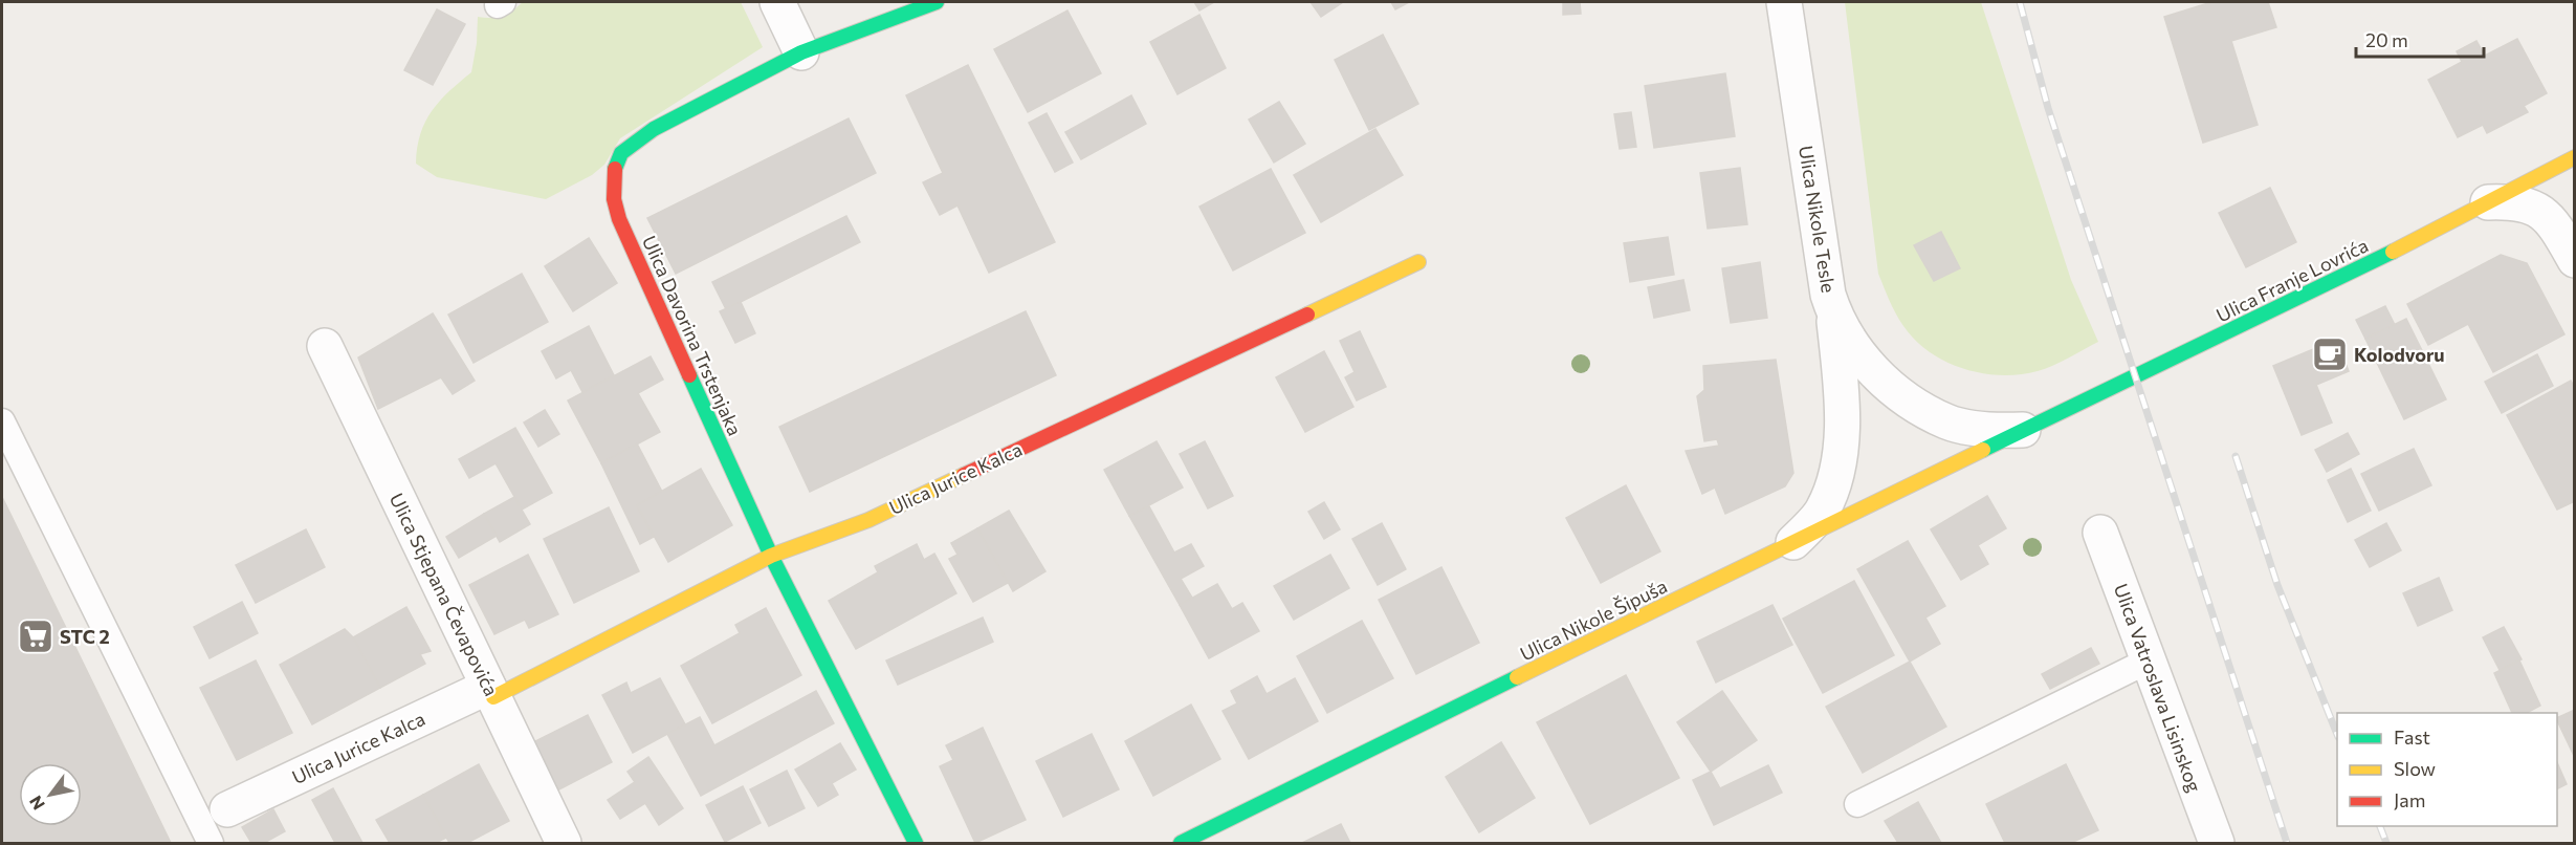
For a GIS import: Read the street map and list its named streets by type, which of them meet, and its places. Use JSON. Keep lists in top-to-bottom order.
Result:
{
  "streets": {
    "street": [
      "Ulica Nikole Tesle",
      "Ulica Franje Lovrića",
      "Ulica Davorina Trstenjaka",
      "Ulica Jurice Kalca",
      "Ulica Stjepana Čevapovića",
      "Ulica Nikole Šipuša",
      "Ulica Vatroslava Lisinskog"
    ]
  },
  "crossings": [
    ["Ulica Nikole Tesle", "Ulica Franje Lovrića"],
    ["Ulica Nikole Tesle", "Ulica Nikole Šipuša"],
    ["Ulica Franje Lovrića", "Ulica Nikole Šipuša"],
    ["Ulica Davorina Trstenjaka", "Ulica Jurice Kalca"],
    ["Ulica Jurice Kalca", "Ulica Stjepana Čevapovića"]
  ],
  "places": {
    "cafe": ["Kolodvoru"],
    "supermarket": ["STC 2"]
  },
  "legend": ["Fast", "Slow", "Jam"],
  "scale_bar": "20 m",
  "north": "bottom left"
}
